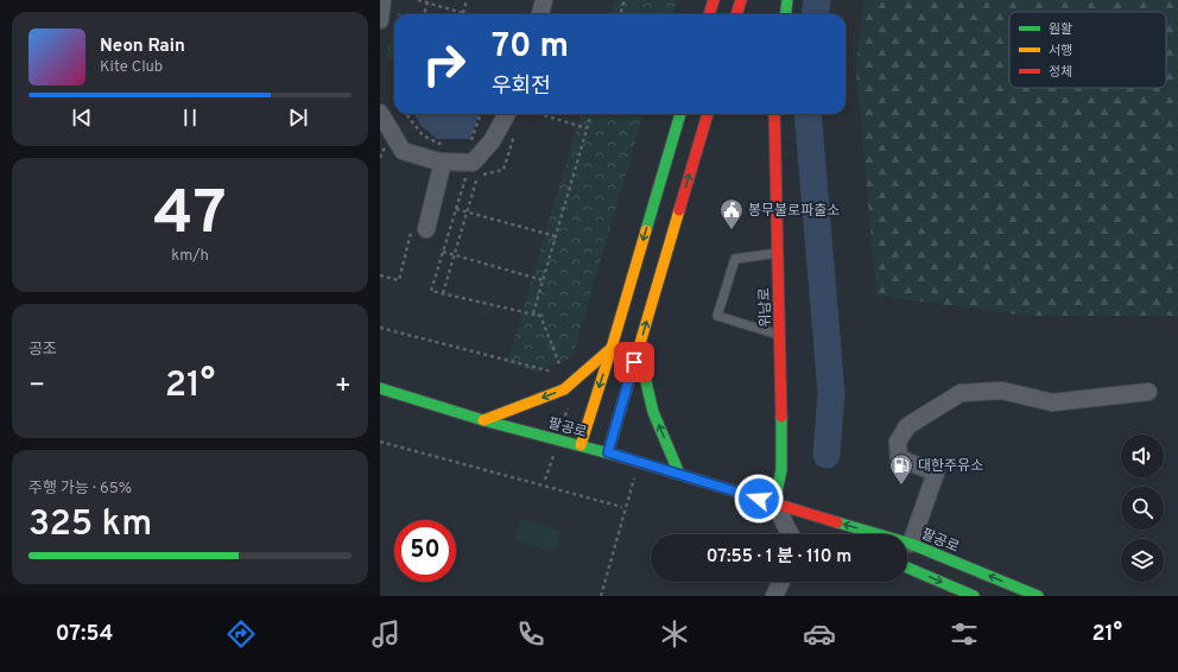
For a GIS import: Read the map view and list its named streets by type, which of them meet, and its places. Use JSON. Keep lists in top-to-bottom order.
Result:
{
  "streets": {
    "main road": ["위남로", "팔공로"]
  },
  "crossings": [
    ["위남로", "팔공로"]
  ],
  "places": {
    "public building": ["봉무불로파출소"],
    "fuel station": ["대한주유소"]
  },
  "legend": ["원활", "서행", "정체"],
  "page": {
    "turn": ["70 m", "우회전"],
    "song": ["Neon Rain", "Kite Club"],
    "tile": [
      ["47", "km/h"],
      "공조",
      ["주행 가능 · 65%", "325 km"]
    ],
    "heat": ["−", "21°", "+"],
    "limit": "50",
    "trip": "07:55 · 1 분 · 110 m",
    "tabs": ["07:54", "21°"]
  }
}
